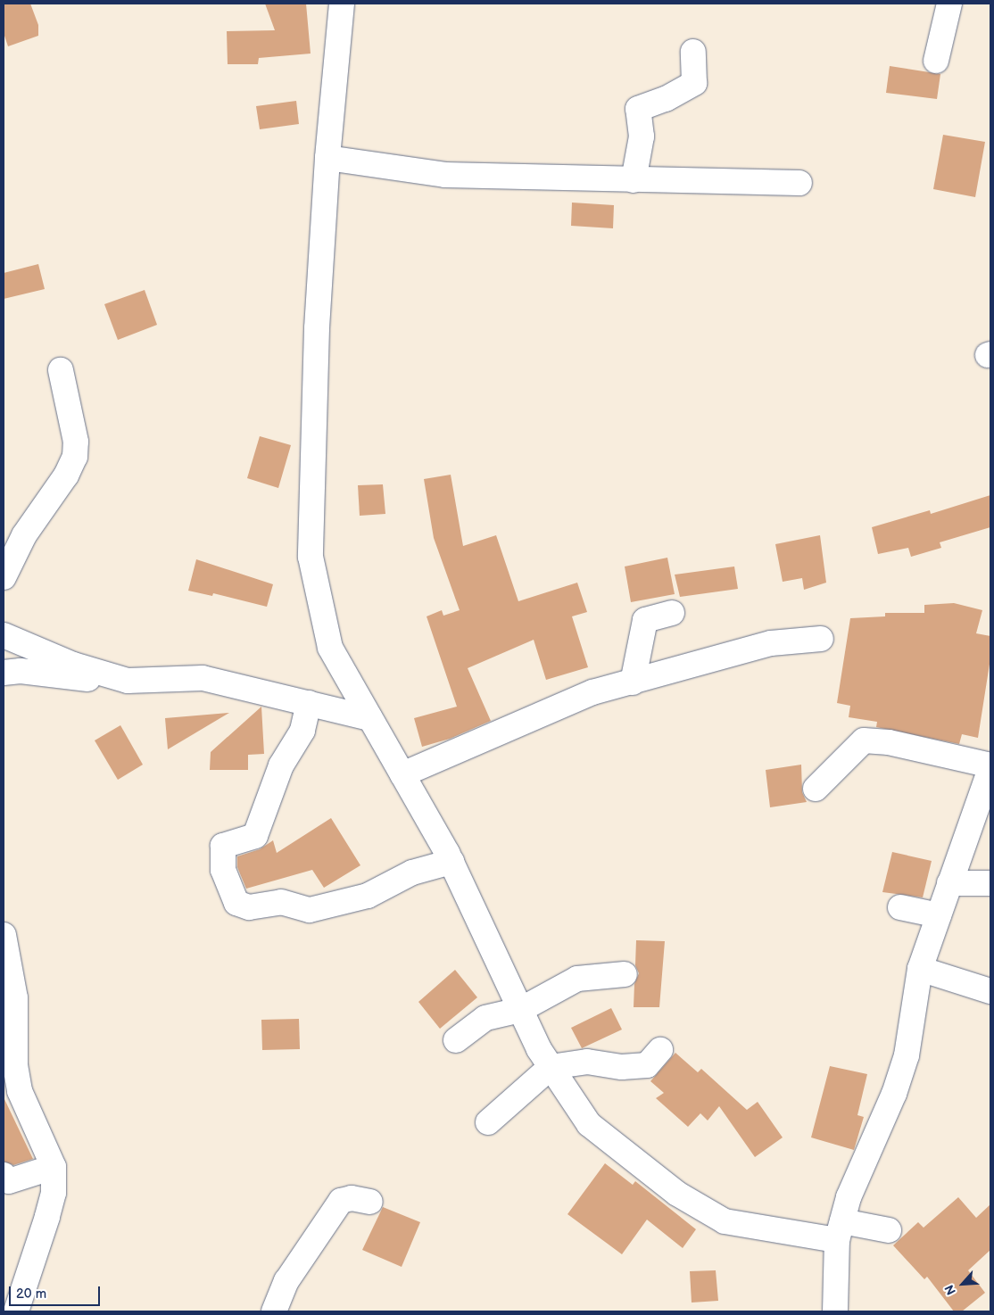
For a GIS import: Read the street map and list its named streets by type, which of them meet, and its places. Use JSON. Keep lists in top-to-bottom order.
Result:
{
  "scale_bar": "20 m",
  "north": "bottom left"
}
